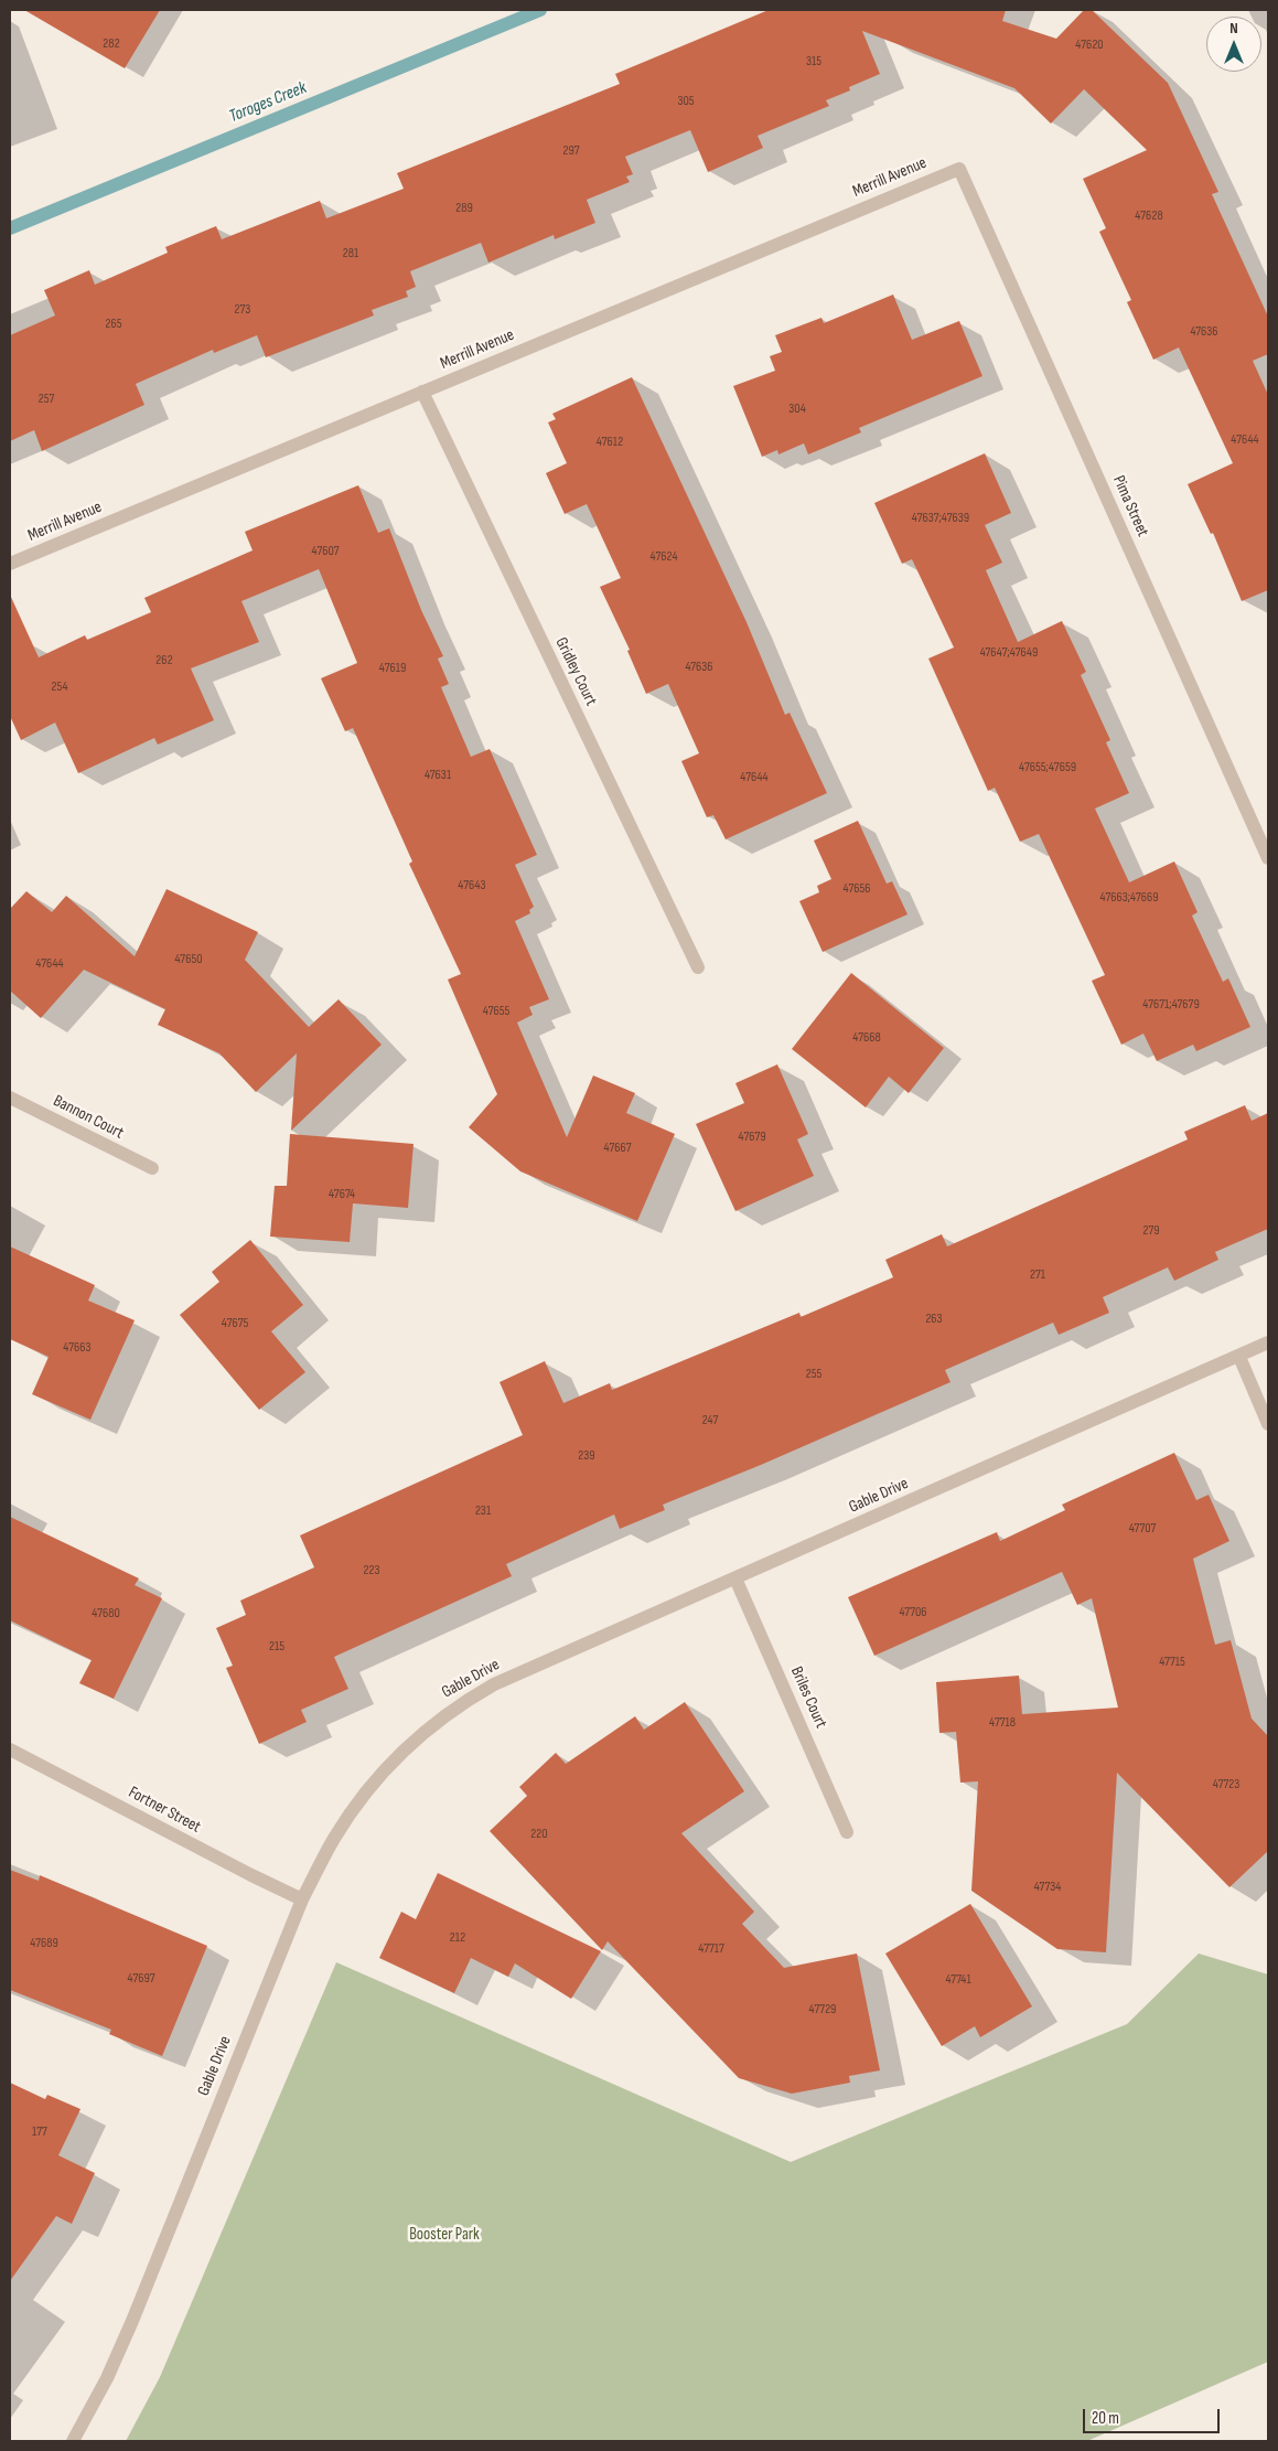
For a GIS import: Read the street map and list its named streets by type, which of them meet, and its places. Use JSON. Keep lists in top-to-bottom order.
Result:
{
  "streets": {
    "street": [
      "Merrill Avenue",
      "Pima Street",
      "Gridley Court",
      "Bannon Court",
      "Gable Drive",
      "Briles Court",
      "Fortner Street"
    ]
  },
  "crossings": [
    ["Merrill Avenue", "Pima Street"],
    ["Merrill Avenue", "Gridley Court"],
    ["Gable Drive", "Briles Court"],
    ["Gable Drive", "Fortner Street"]
  ],
  "water": ["Toroges Creek"],
  "parks": ["Booster Park"],
  "house_numbers": [
    "282",
    "47620",
    "315",
    "305",
    "297",
    "289",
    "47628",
    "281",
    "273",
    "265",
    "47636",
    "257",
    "304",
    "47644",
    "47612",
    "47637;47639",
    "47607",
    "47624",
    "47647;47649",
    "262",
    "47636",
    "47619",
    "254",
    "47655;47659",
    "47631",
    "47644",
    "47643",
    "47656",
    "47663;47669",
    "47650",
    "47644",
    "47671;47679",
    "47655",
    "47668",
    "47679",
    "47667",
    "47674",
    "279",
    "271",
    "263",
    "47675",
    "47663",
    "255",
    "247",
    "239",
    "231",
    "47707",
    "223",
    "47706",
    "47680",
    "215",
    "47715",
    "47718",
    "47723",
    "220",
    "47734",
    "212",
    "47689",
    "47717",
    "47697",
    "47741",
    "47729",
    "177"
  ],
  "scale_bar": "20 m",
  "north": "top"
}
